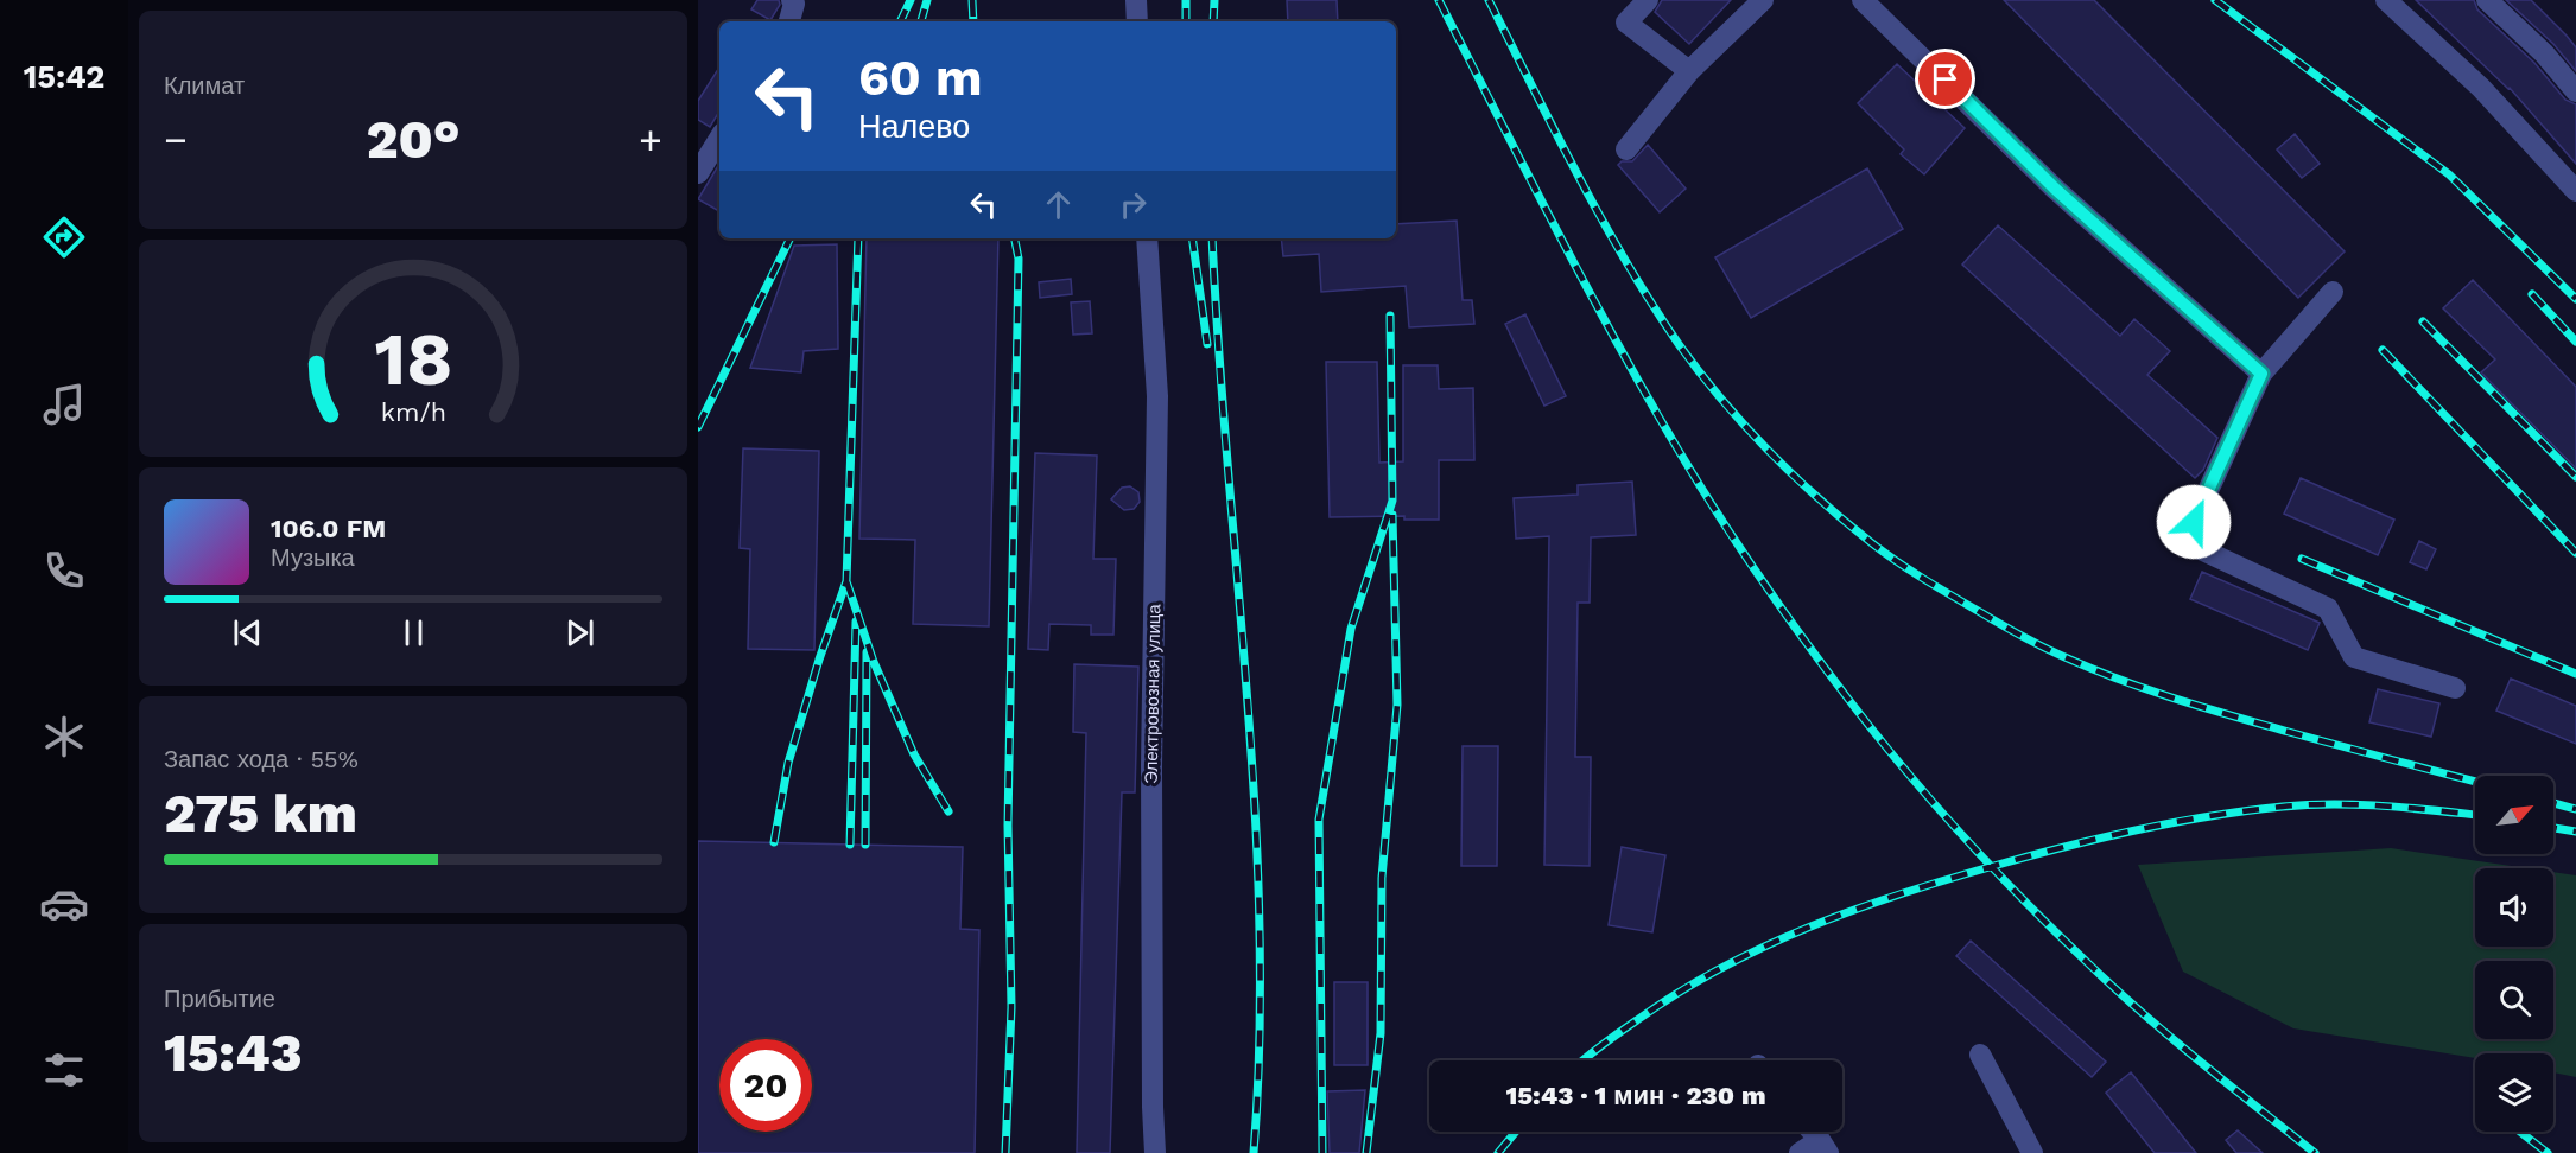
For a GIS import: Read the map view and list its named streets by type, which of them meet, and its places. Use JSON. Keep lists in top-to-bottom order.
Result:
{
  "streets": {
    "street": ["Электровозная улица"]
  },
  "north": "top right",
  "page": {
    "tabs": "15:42",
    "tile": [
      "Климат",
      ["Запас хода · 55%", "275 km"],
      ["Прибытие", "15:43"]
    ],
    "turn": ["60 m", "Налево"],
    "heat": ["−", "20°", "+"],
    "song": ["106.0 FM", "Музыка"],
    "limit": "20",
    "trip": "15:43 · 1 мин · 230 m",
    "gauge": ["18", "km/h"]
  }
}
